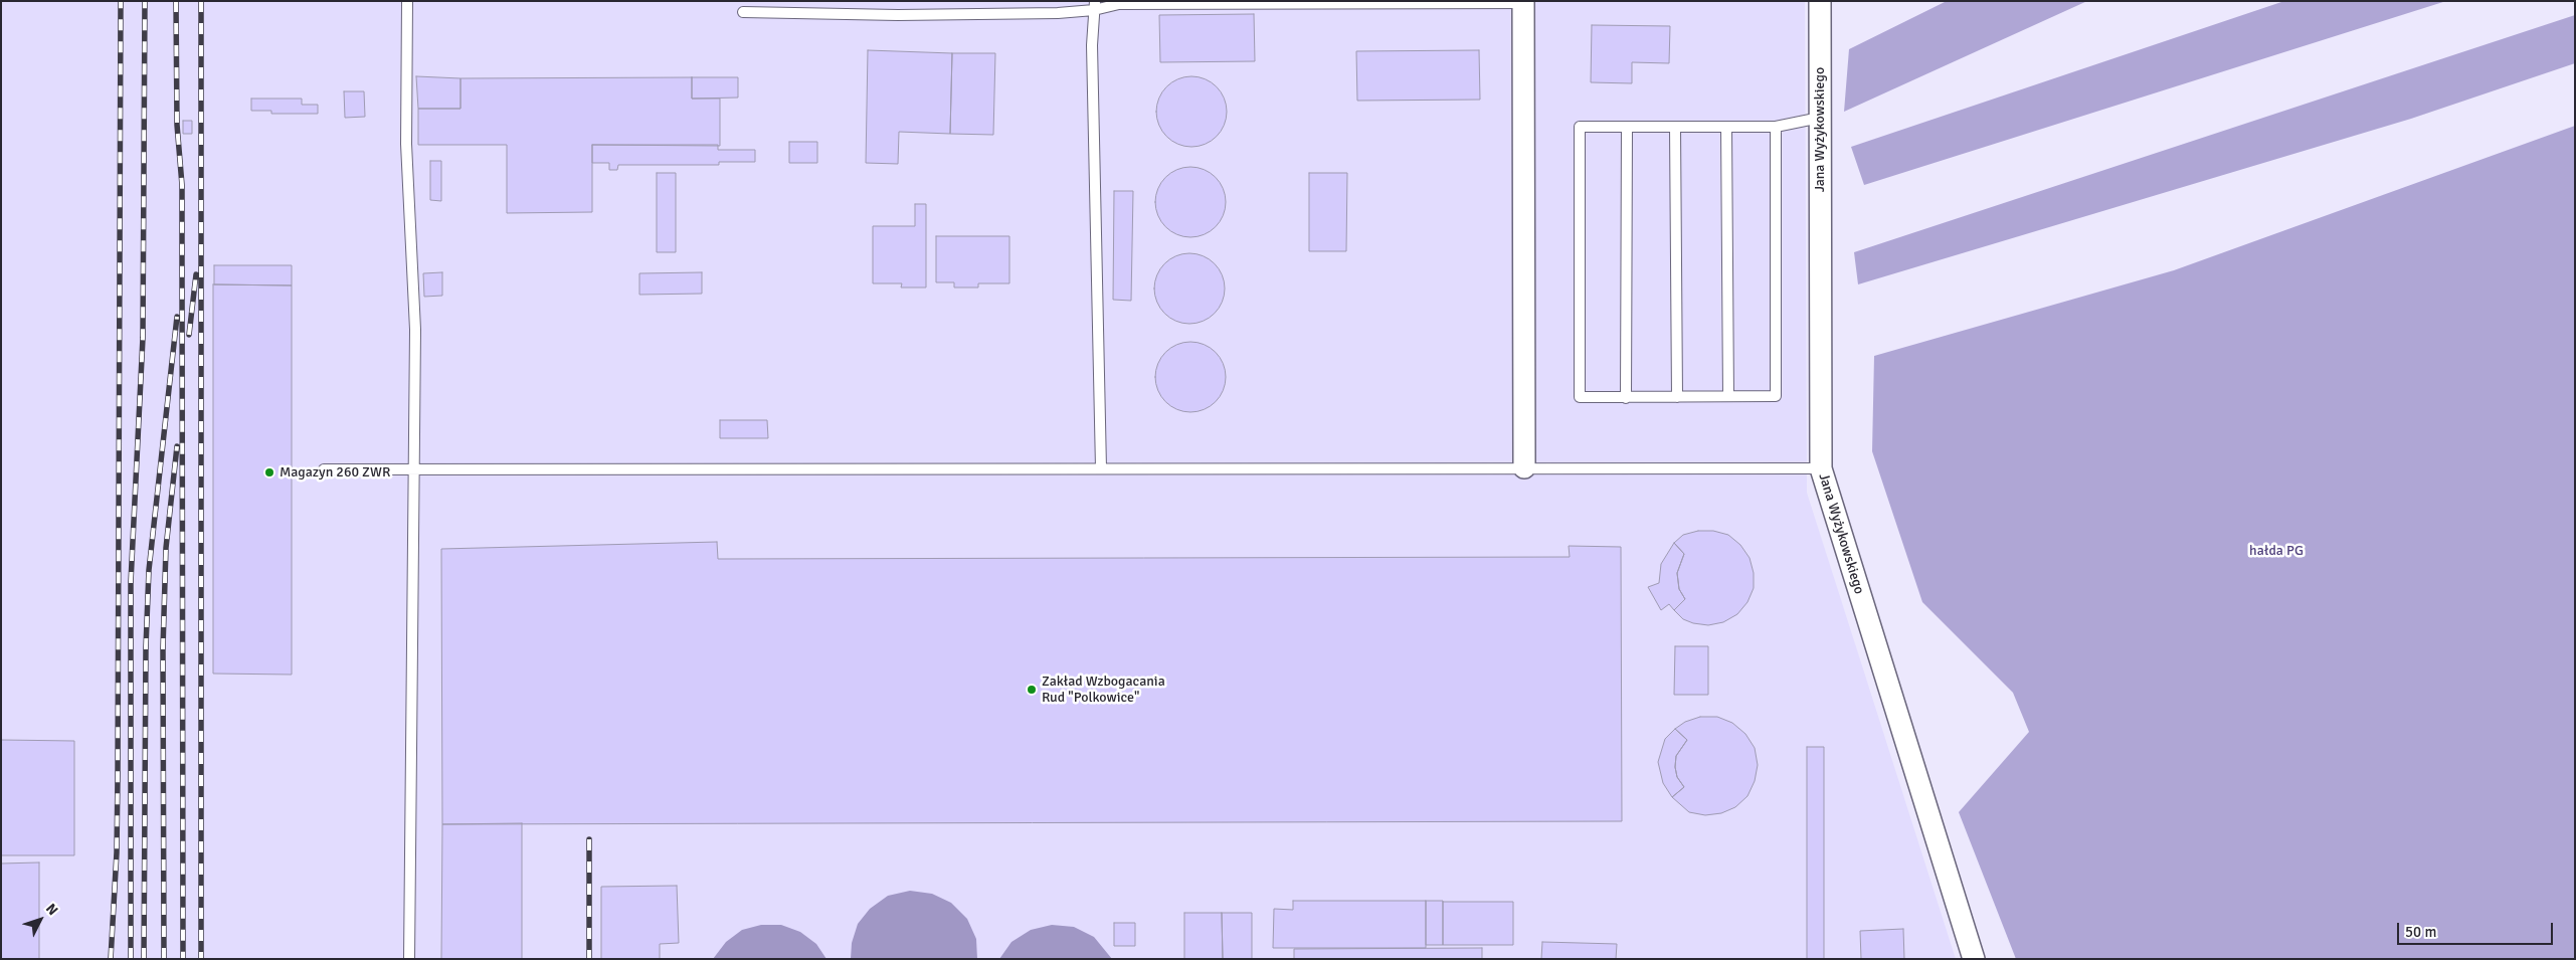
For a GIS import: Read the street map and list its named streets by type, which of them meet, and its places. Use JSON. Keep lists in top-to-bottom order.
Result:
{
  "streets": {
    "street": ["Jana Wyżykowskiego"]
  },
  "parks": ["hałda PG"],
  "places": ["Magazyn 260 ZWR", "Zakład Wzbogacania Rud \"Polkowice\""],
  "scale_bar": "50 m",
  "north": "top right"
}
